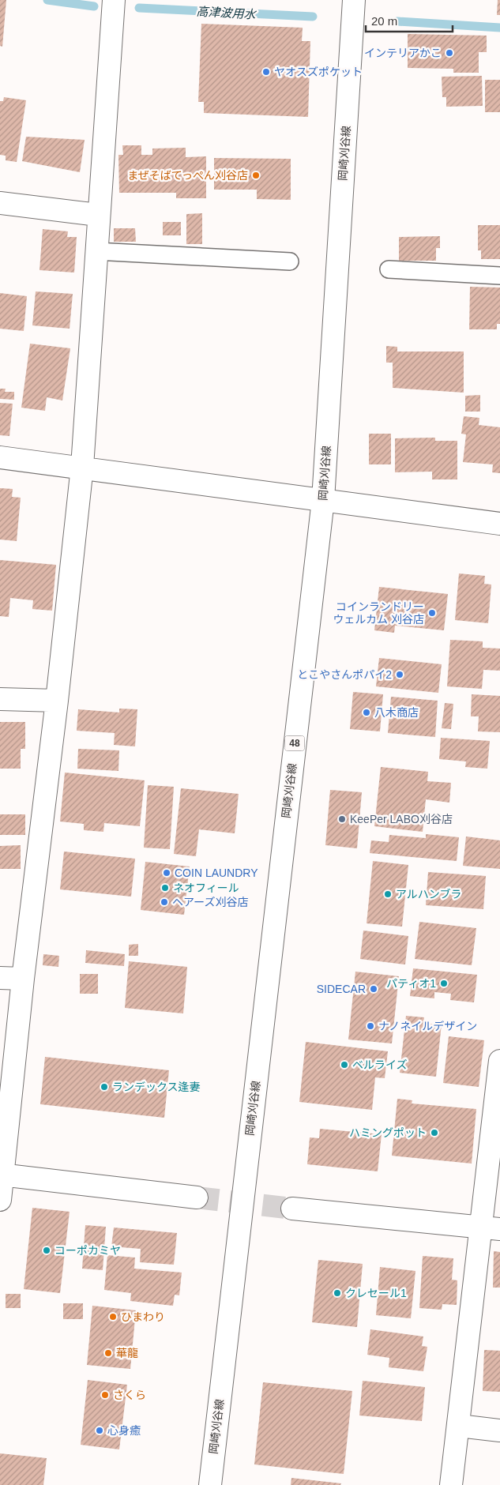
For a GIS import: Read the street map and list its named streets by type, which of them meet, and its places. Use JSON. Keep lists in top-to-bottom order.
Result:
{
  "streets": {
    "street": ["岡崎刈谷線", "48"]
  },
  "water": ["高津波用水"],
  "places": [
    "インテリアかこ",
    "ヤオスズポケット",
    "まぜそばてっぺん刈谷店",
    "コインランドリー ウェルカム 刈谷店",
    "とこやさんポパイ2",
    "八木商店",
    "KeePer LABO刈谷店",
    "COIN LAUNDRY",
    "ネオフィール",
    "アルハンブラ",
    "ヘアーズ刈谷店",
    "パティオ1",
    "SIDECAR",
    "ナノネイルデザイン",
    "ベルライズ",
    "ランデックス逢妻",
    "ハミングポット",
    "コーポカミヤ",
    "クレセール1",
    "ひまわり",
    "華龍",
    "さくら",
    "心身癒"
  ],
  "scale_bar": "20 m"
}
